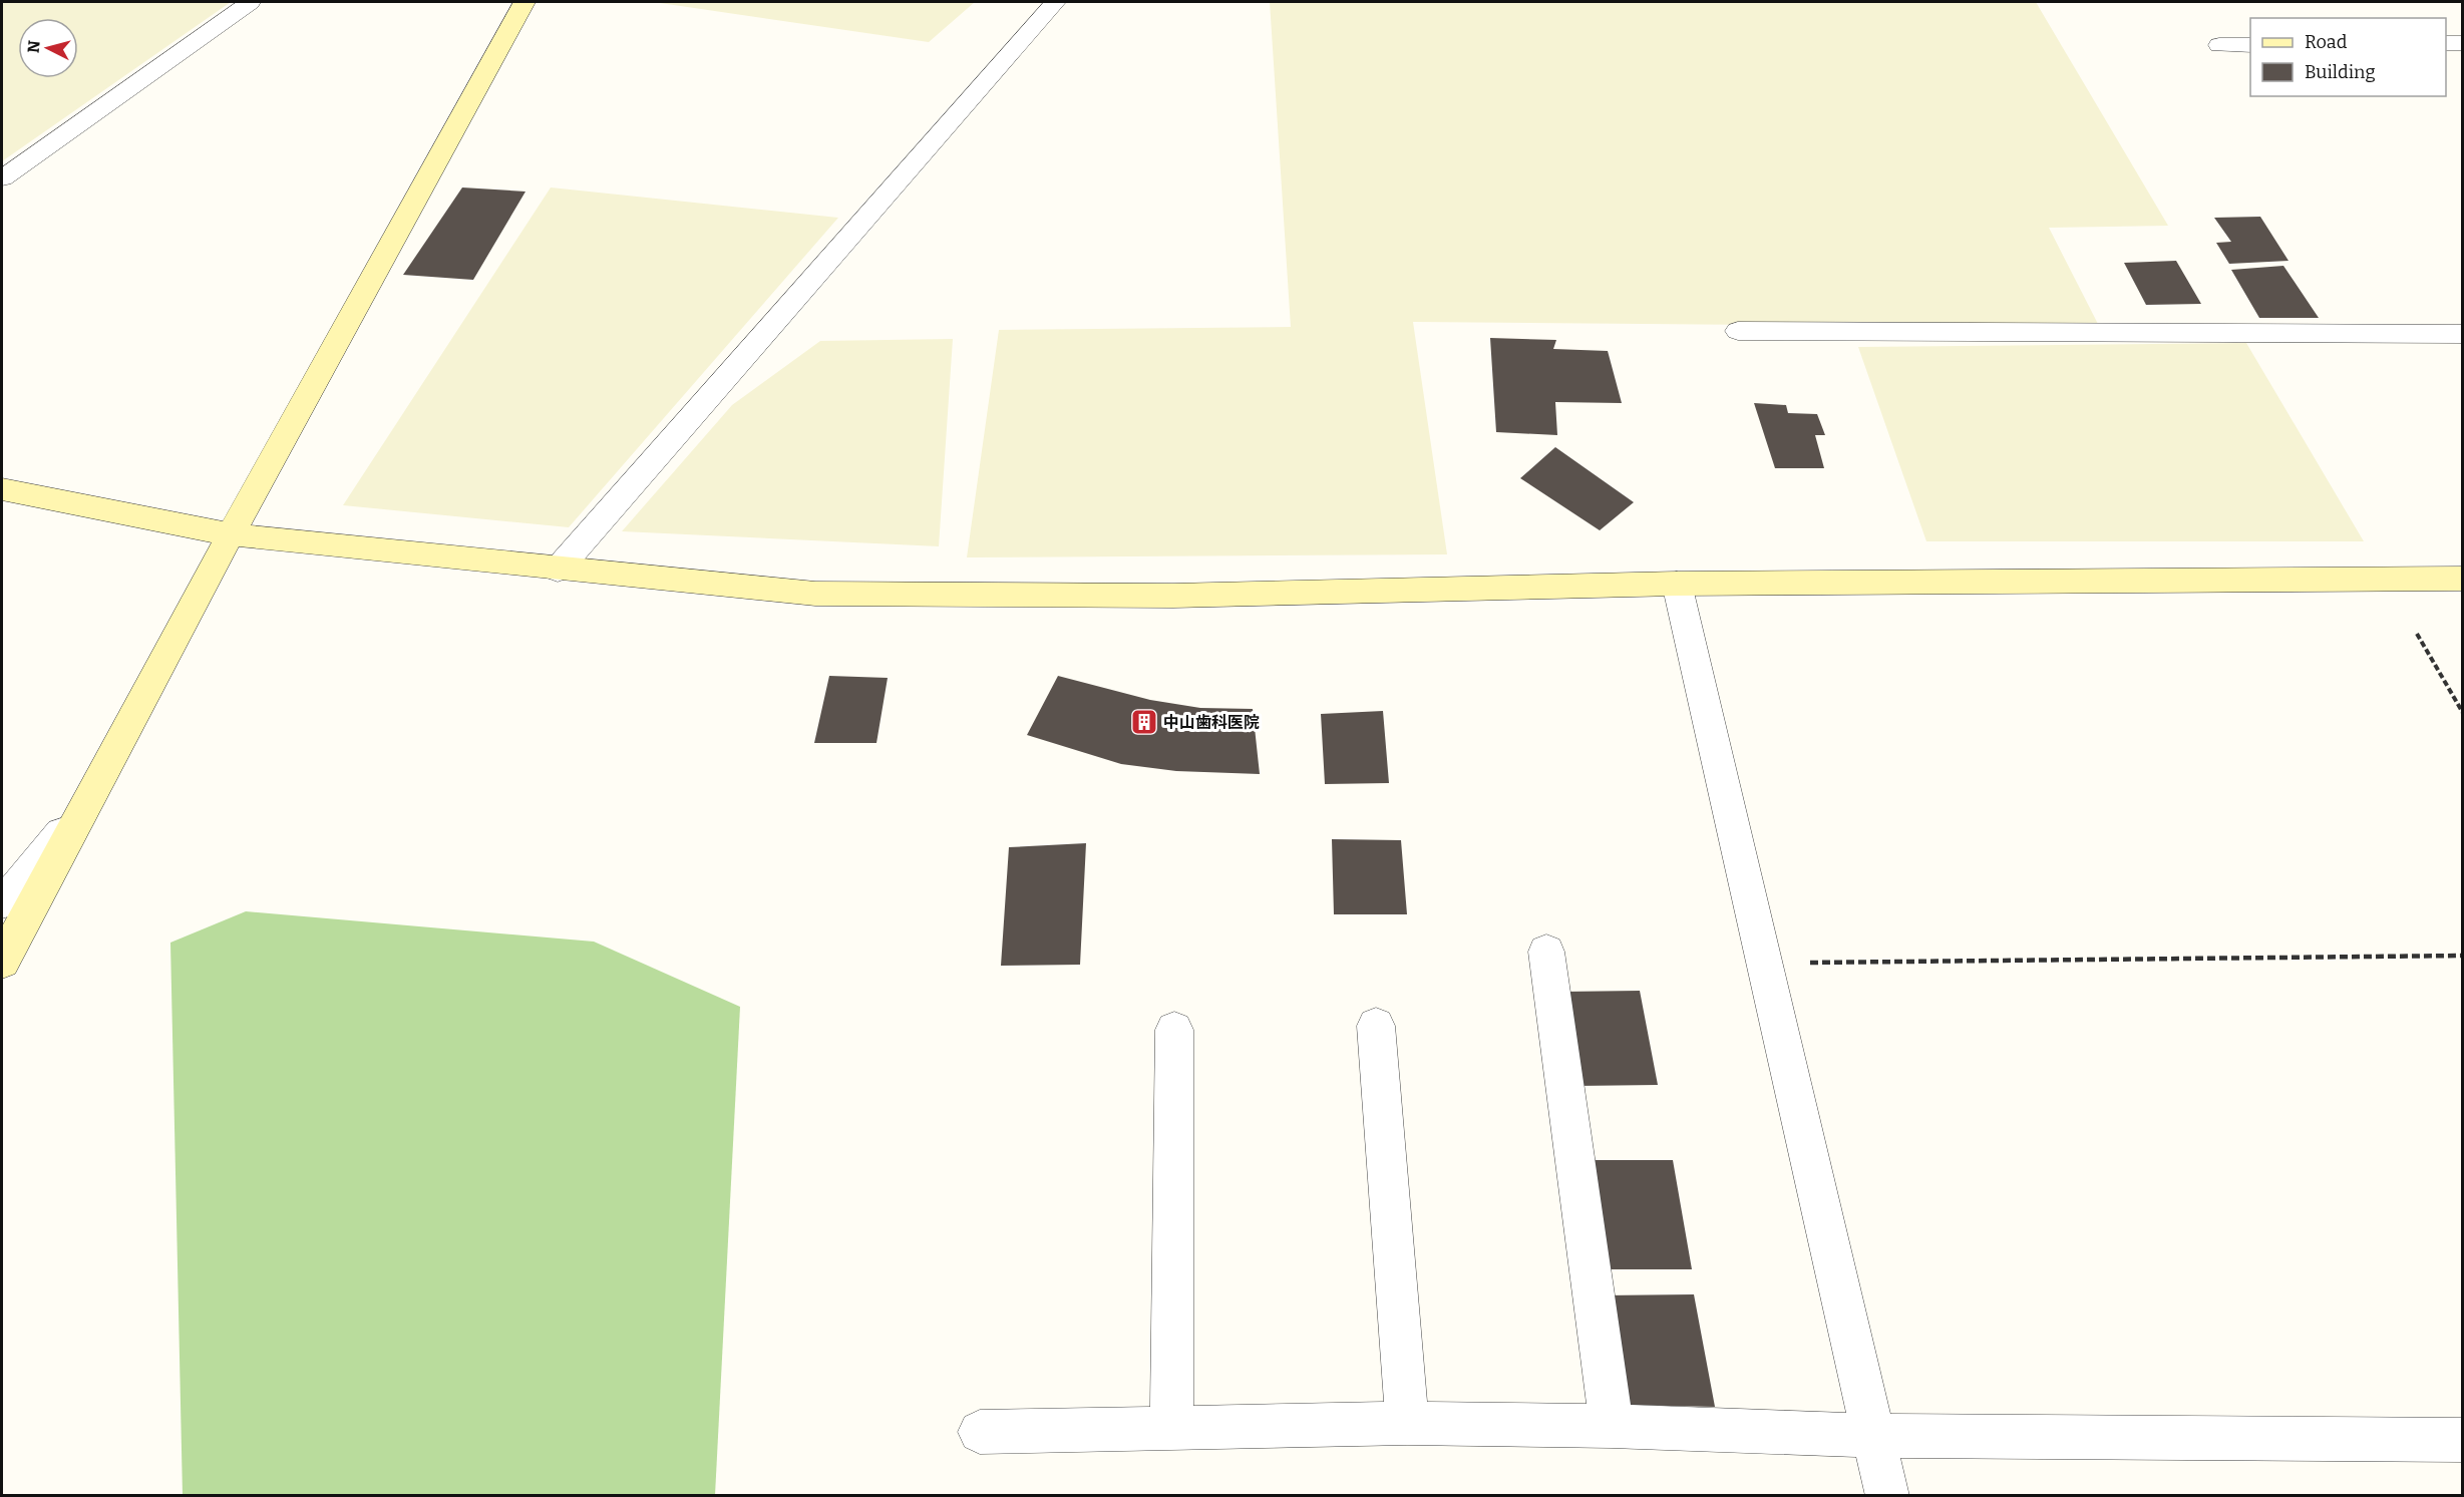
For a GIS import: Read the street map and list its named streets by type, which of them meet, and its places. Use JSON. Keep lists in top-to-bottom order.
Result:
{
  "places": {
    "building": ["中山歯科医院"]
  },
  "legend": ["Road", "Building"],
  "north": "left"
}
